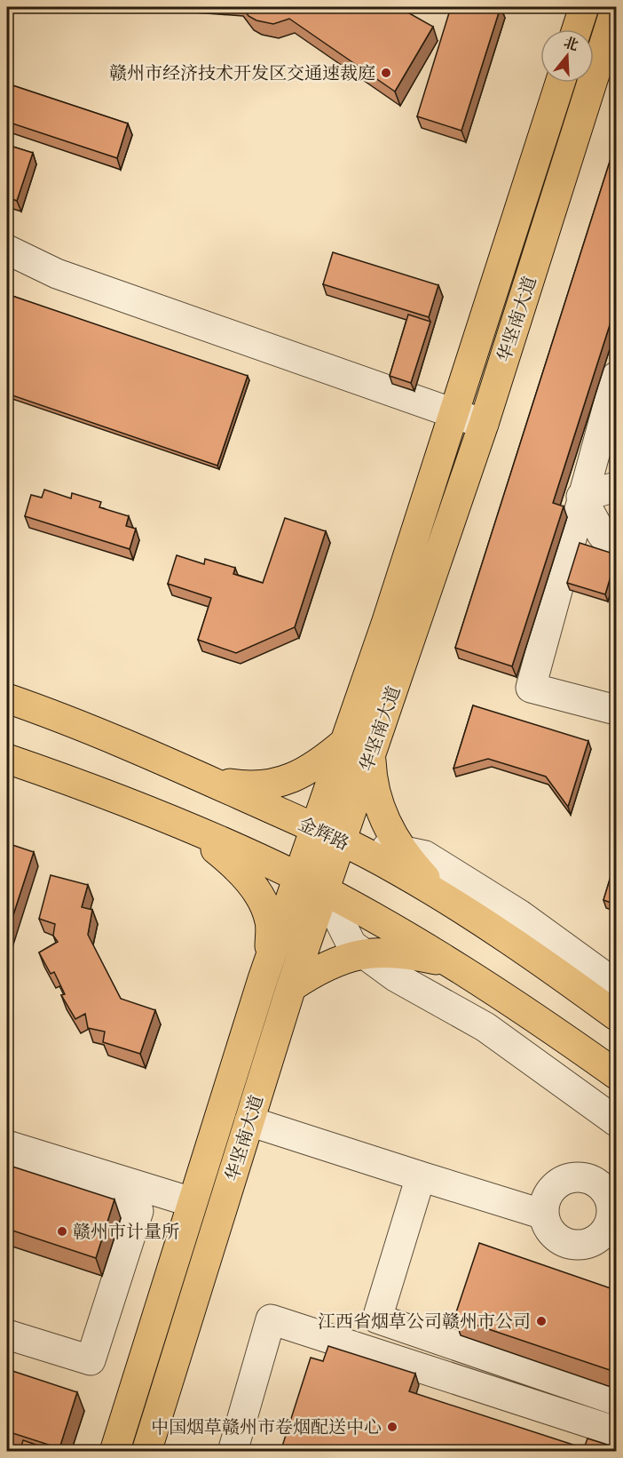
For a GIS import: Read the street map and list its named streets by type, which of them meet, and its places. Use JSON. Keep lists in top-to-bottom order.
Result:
{
  "streets": {
    "main road": ["华坚南大道", "金辉路"]
  },
  "crossings": [
    ["华坚南大道", "金辉路"]
  ],
  "places": [
    "赣州市经济技术开发区交通速裁庭",
    "赣州市计量所",
    "江西省烟草公司赣州市公司",
    "中国烟草赣州市卷烟配送中心"
  ],
  "north": "top"
}
